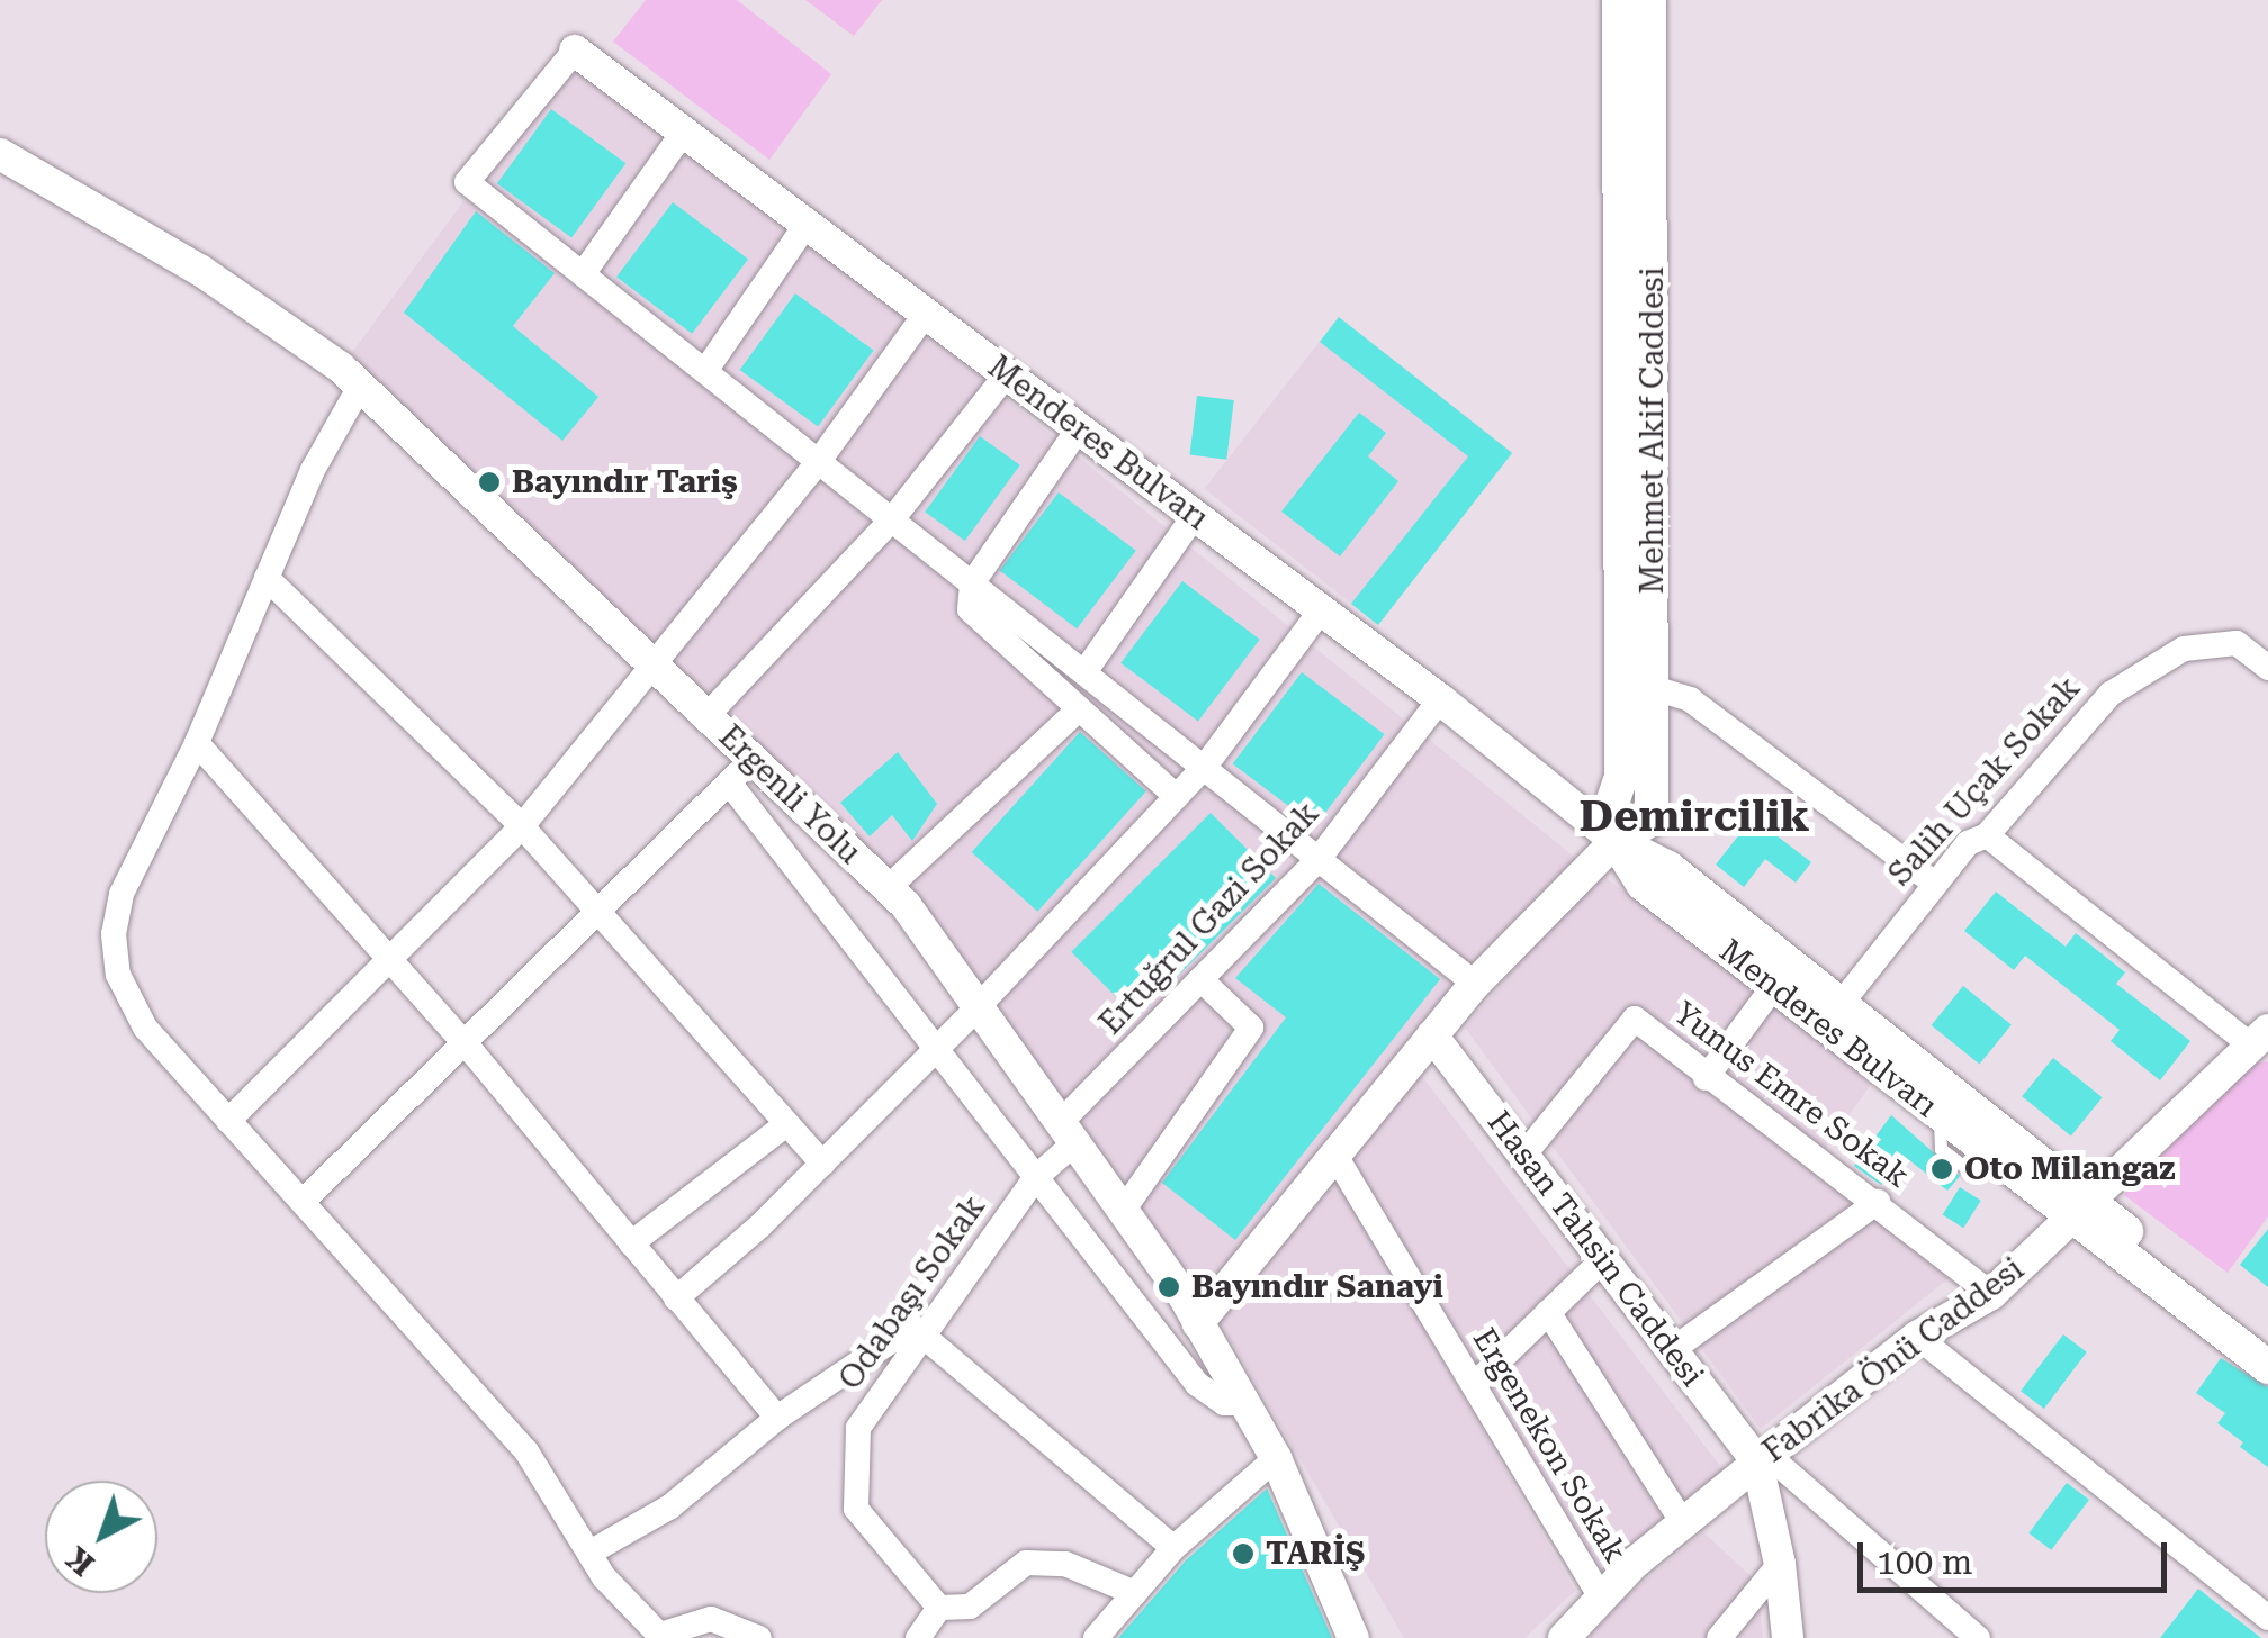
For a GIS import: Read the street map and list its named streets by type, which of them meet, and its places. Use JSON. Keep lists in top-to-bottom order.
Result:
{
  "streets": {
    "main road": ["Mehmet Akif Caddesi", "Menderes Bulvarı"],
    "street": [
      "Salih Uçak Sokak",
      "Ergenli Yolu",
      "Ertuğrul Gazi Sokak",
      "Yunus Emre Sokak",
      "Hasan Tahsin Caddesi",
      "Odabaşı Sokak",
      "Fabrika Önü Caddesi",
      "Ergenekon Sokak"
    ]
  },
  "crossings": [
    ["Mehmet Akif Caddesi", "Menderes Bulvarı"],
    ["Mehmet Akif Caddesi", "Ergenli Yolu"],
    ["Mehmet Akif Caddesi", "Hasan Tahsin Caddesi"],
    ["Mehmet Akif Caddesi", "Ergenekon Sokak"],
    ["Menderes Bulvarı", "Salih Uçak Sokak"],
    ["Menderes Bulvarı", "Ertuğrul Gazi Sokak"],
    ["Menderes Bulvarı", "Fabrika Önü Caddesi"],
    ["Ergenli Yolu", "Ertuğrul Gazi Sokak"],
    ["Ergenli Yolu", "Odabaşı Sokak"],
    ["Ertuğrul Gazi Sokak", "Odabaşı Sokak"],
    ["Yunus Emre Sokak", "Hasan Tahsin Caddesi"],
    ["Yunus Emre Sokak", "Fabrika Önü Caddesi"],
    ["Hasan Tahsin Caddesi", "Fabrika Önü Caddesi"],
    ["Fabrika Önü Caddesi", "Ergenekon Sokak"]
  ],
  "districts": ["Demircilik"],
  "places": [
    "Bayındır Tariş",
    "Oto Milangaz",
    "Bayındır Sanayi",
    "TARİŞ"
  ],
  "scale_bar": "100 m",
  "north": "bottom left"
}
